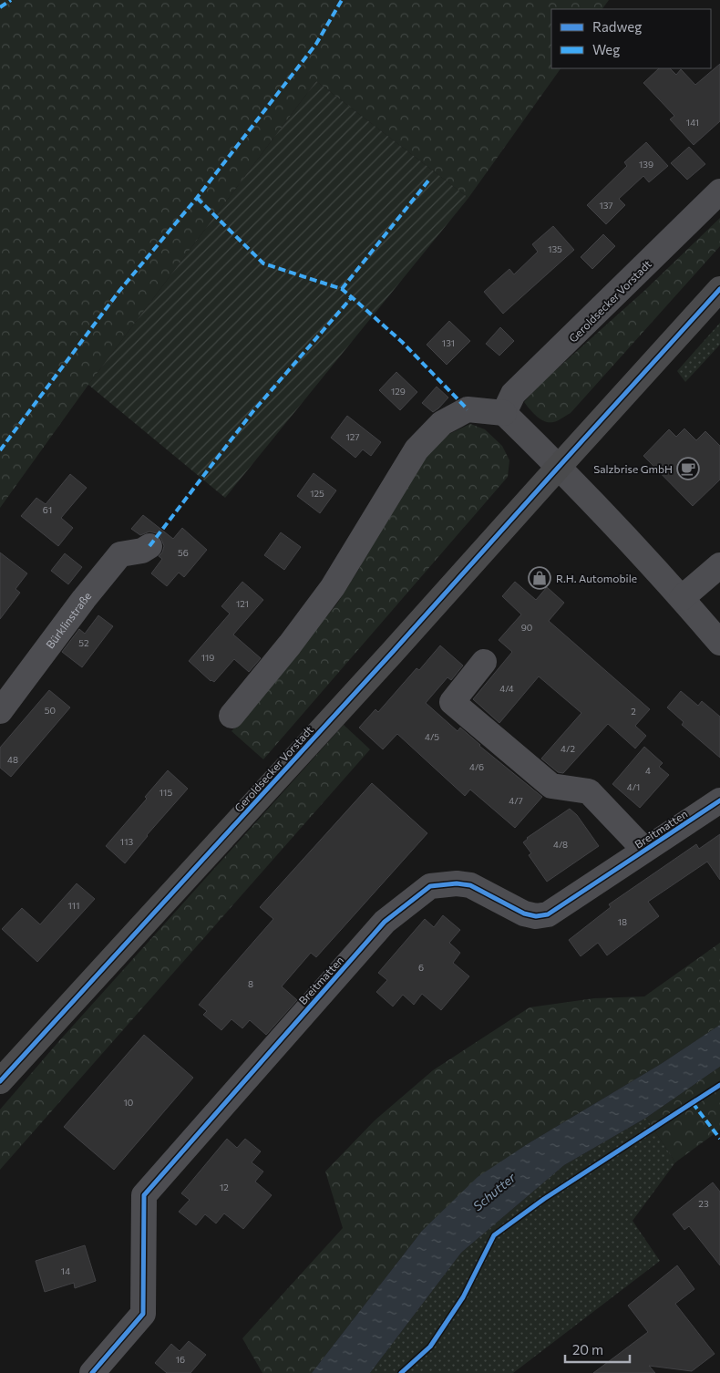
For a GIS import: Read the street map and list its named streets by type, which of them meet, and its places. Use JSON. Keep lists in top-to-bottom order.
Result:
{
  "streets": {
    "main road": ["Geroldsecker Vorstadt"],
    "street": ["Bürklinstraße", "Breitmatten"]
  },
  "water": ["Schutter"],
  "places": {
    "cafe": ["Salzbrise GmbH"],
    "shop": ["R.H. Automobile"]
  },
  "house_numbers": [
    "141",
    "139",
    "137",
    "135",
    "131",
    "129",
    "127",
    "125",
    "61",
    "56",
    "121",
    "90",
    "52",
    "119",
    "4/4",
    "50",
    "2",
    "4/5",
    "4/2",
    "48",
    "4/6",
    "4",
    "4/1",
    "115",
    "4/7",
    "113",
    "4/8",
    "111",
    "18",
    "6",
    "8",
    "10",
    "12",
    "23",
    "14",
    "16"
  ],
  "legend": ["Radweg", "Weg"],
  "scale_bar": "20 m"
}
